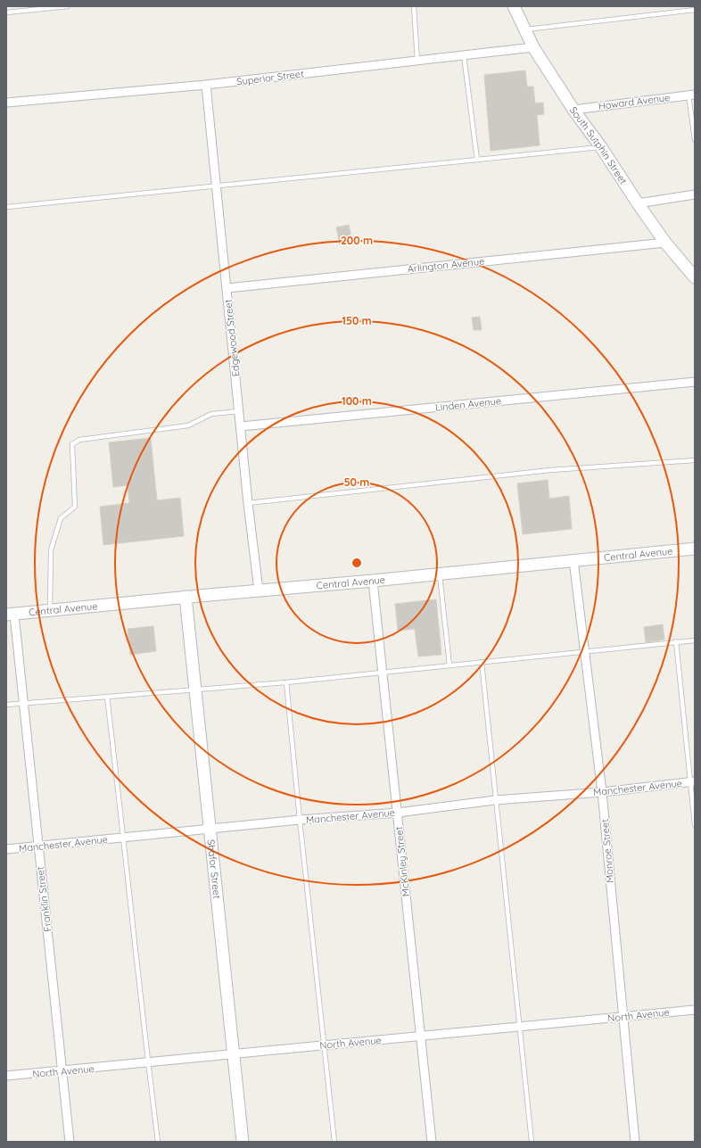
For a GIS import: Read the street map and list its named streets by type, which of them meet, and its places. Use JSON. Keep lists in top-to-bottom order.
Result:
{
  "streets": {
    "street": [
      "Superior Street",
      "Howard Avenue",
      "South Sutphin Street",
      "Arlington Avenue",
      "Edgewood Street",
      "Linden Avenue",
      "Central Avenue",
      "Manchester Avenue",
      "Monroe Street",
      "McKinley Street",
      "Shafor Street",
      "Franklin Street",
      "North Avenue"
    ]
  },
  "crossings": [
    ["Superior Street", "South Sutphin Street"],
    ["Superior Street", "Edgewood Street"],
    ["Howard Avenue", "South Sutphin Street"],
    ["South Sutphin Street", "Arlington Avenue"],
    ["Arlington Avenue", "Edgewood Street"],
    ["Edgewood Street", "Linden Avenue"],
    ["Edgewood Street", "Central Avenue"],
    ["Central Avenue", "Monroe Street"],
    ["Central Avenue", "McKinley Street"],
    ["Central Avenue", "Shafor Street"],
    ["Central Avenue", "Franklin Street"],
    ["Manchester Avenue", "Monroe Street"],
    ["Manchester Avenue", "McKinley Street"],
    ["Manchester Avenue", "Shafor Street"],
    ["Manchester Avenue", "Franklin Street"],
    ["Monroe Street", "North Avenue"],
    ["McKinley Street", "North Avenue"],
    ["Shafor Street", "North Avenue"],
    ["Franklin Street", "North Avenue"]
  ],
  "rings": [
    "200 m",
    "150 m",
    "100 m",
    "50 m"
  ]
}
